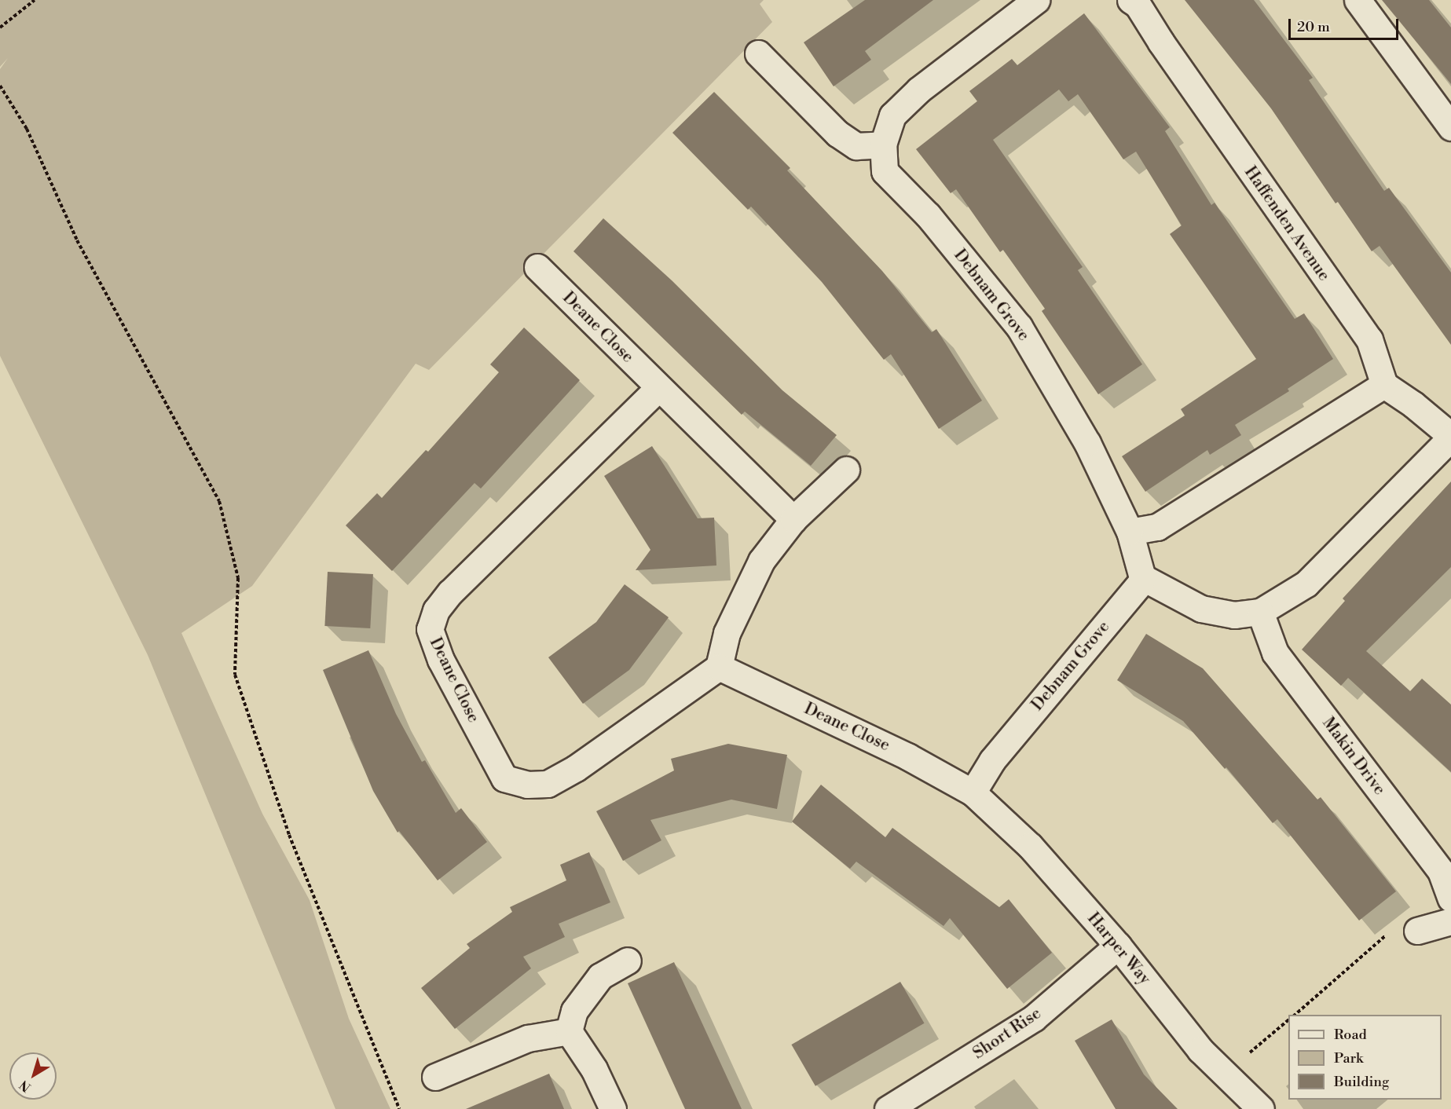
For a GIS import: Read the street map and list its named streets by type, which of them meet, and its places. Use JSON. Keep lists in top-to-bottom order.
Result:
{
  "streets": {
    "street": [
      "Haffenden Avenue",
      "Debnam Grove",
      "Deane Close",
      "Makin Drive",
      "Harper Way",
      "Short Rise"
    ]
  },
  "crossings": [
    ["Debnam Grove", "Deane Close"],
    ["Debnam Grove", "Harper Way"],
    ["Deane Close", "Harper Way"],
    ["Harper Way", "Short Rise"]
  ],
  "legend": ["Road", "Park", "Building"],
  "scale_bar": "20 m",
  "north": "bottom left"
}
